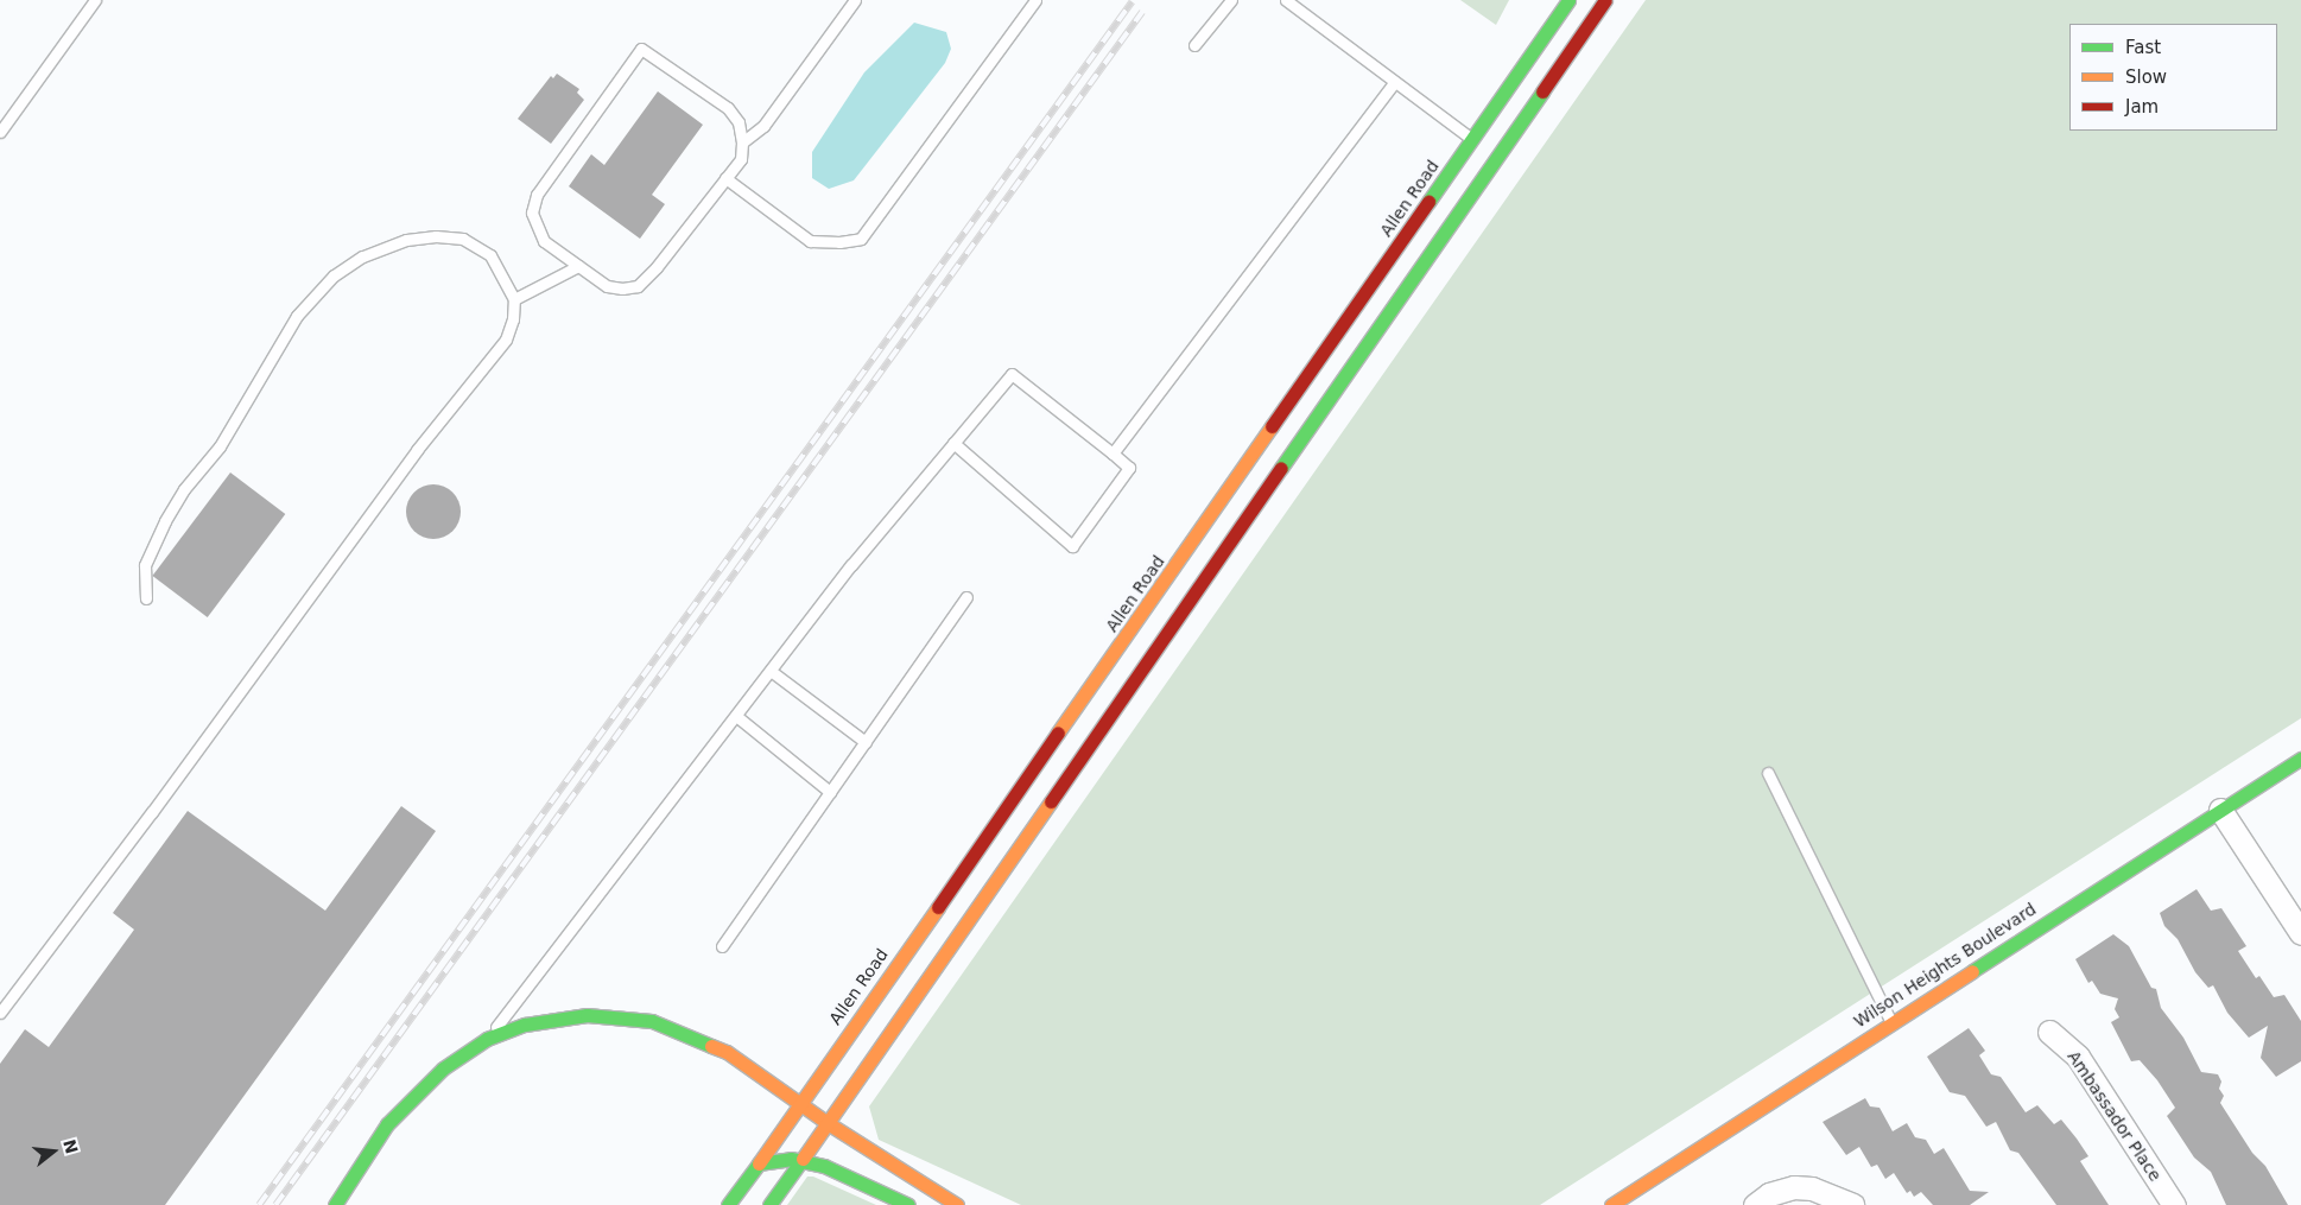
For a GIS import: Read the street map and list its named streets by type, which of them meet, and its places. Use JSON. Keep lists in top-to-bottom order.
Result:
{
  "streets": {
    "main road": ["Allen Road", "Wilson Heights Boulevard"],
    "street": ["Ambassador Place"]
  },
  "legend": ["Fast", "Slow", "Jam"],
  "north": "right"
}
